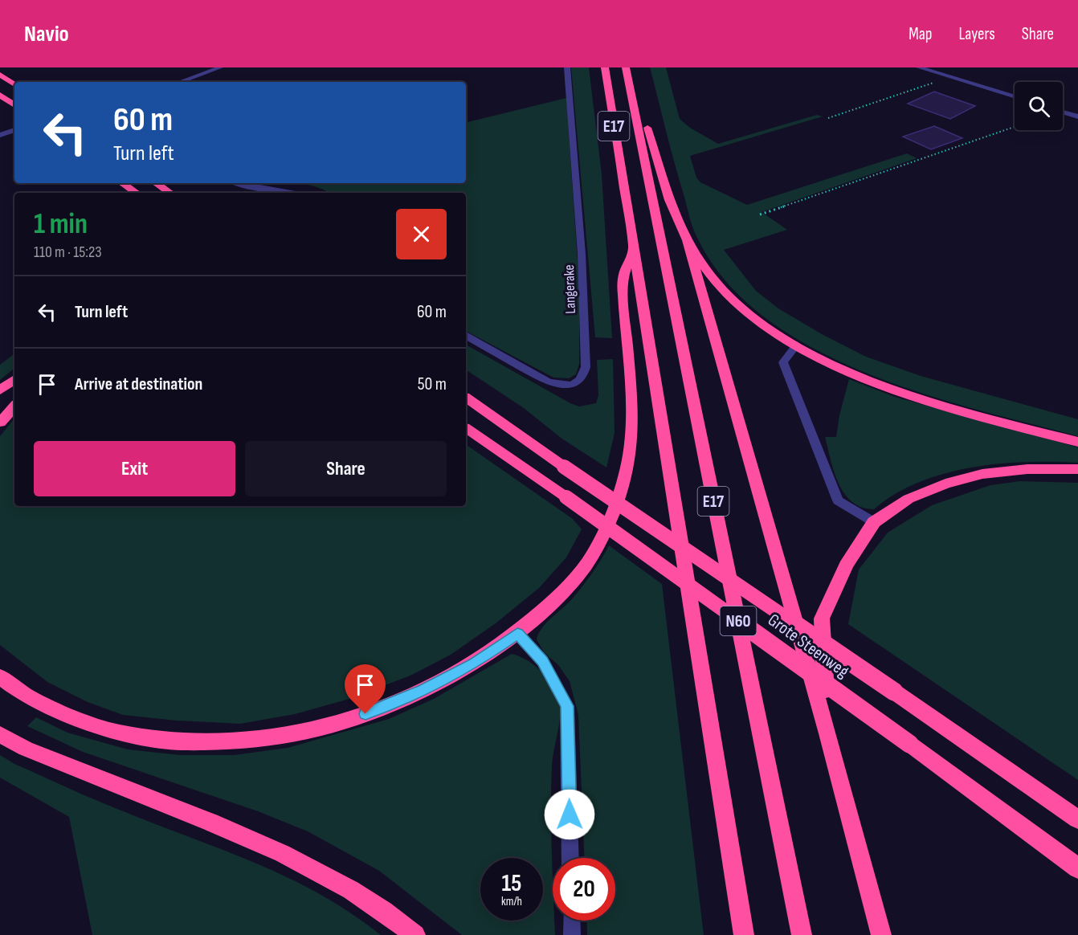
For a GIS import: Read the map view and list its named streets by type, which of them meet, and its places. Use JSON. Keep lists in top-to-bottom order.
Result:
{
  "streets": {
    "highway": ["E17", "N60", "Grote Steenweg"],
    "street": ["Langerake"]
  },
  "page": {
    "header": "Navio",
    "nav": ["Map", "Layers", "Share"],
    "turn": ["60 m", "Turn left"],
    "heading": ["1 min", "110 m · 15:23"],
    "list": [
      {
        "name": "Turn left",
        "value": "60 m"
      },
      {
        "name": "Arrive at destination",
        "value": "50 m"
      }
    ],
    "buttons": ["Exit", "Share"],
    "speed": "15 km/h",
    "limit": "20"
  }
}
